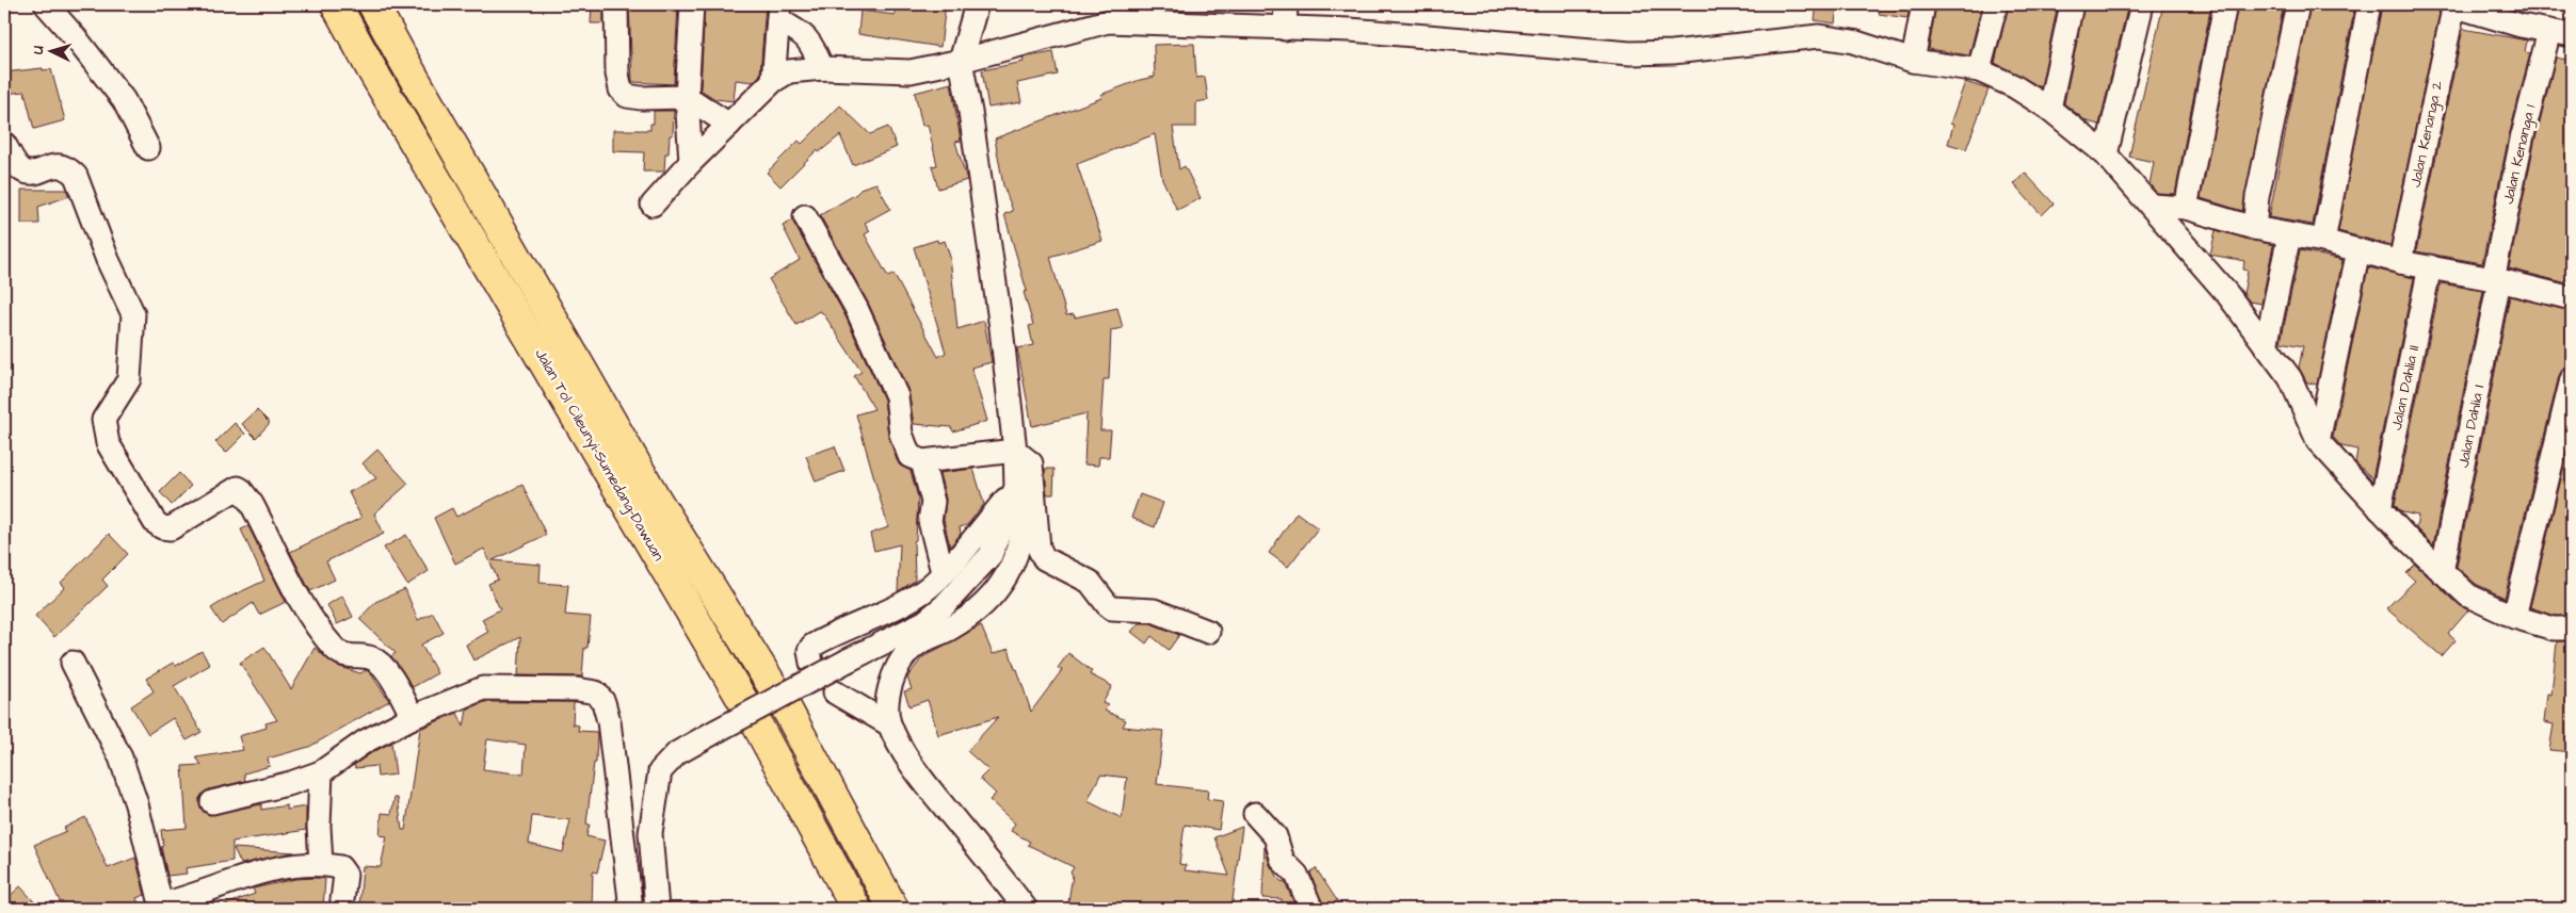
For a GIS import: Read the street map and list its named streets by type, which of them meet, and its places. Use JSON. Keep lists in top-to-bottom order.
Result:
{
  "streets": {
    "highway": ["Jalan Tol Cileunyi–Sumedang–Dawuan"],
    "street": [
      "Jalan Kenanga 2",
      "Jalan Kenanga 1",
      "Jalan Dahlia II",
      "Jalan Dahlia I"
    ]
  },
  "crossings": [
    ["Jalan Kenanga 1", "Jalan Dahlia I"]
  ],
  "north": "left"
}
